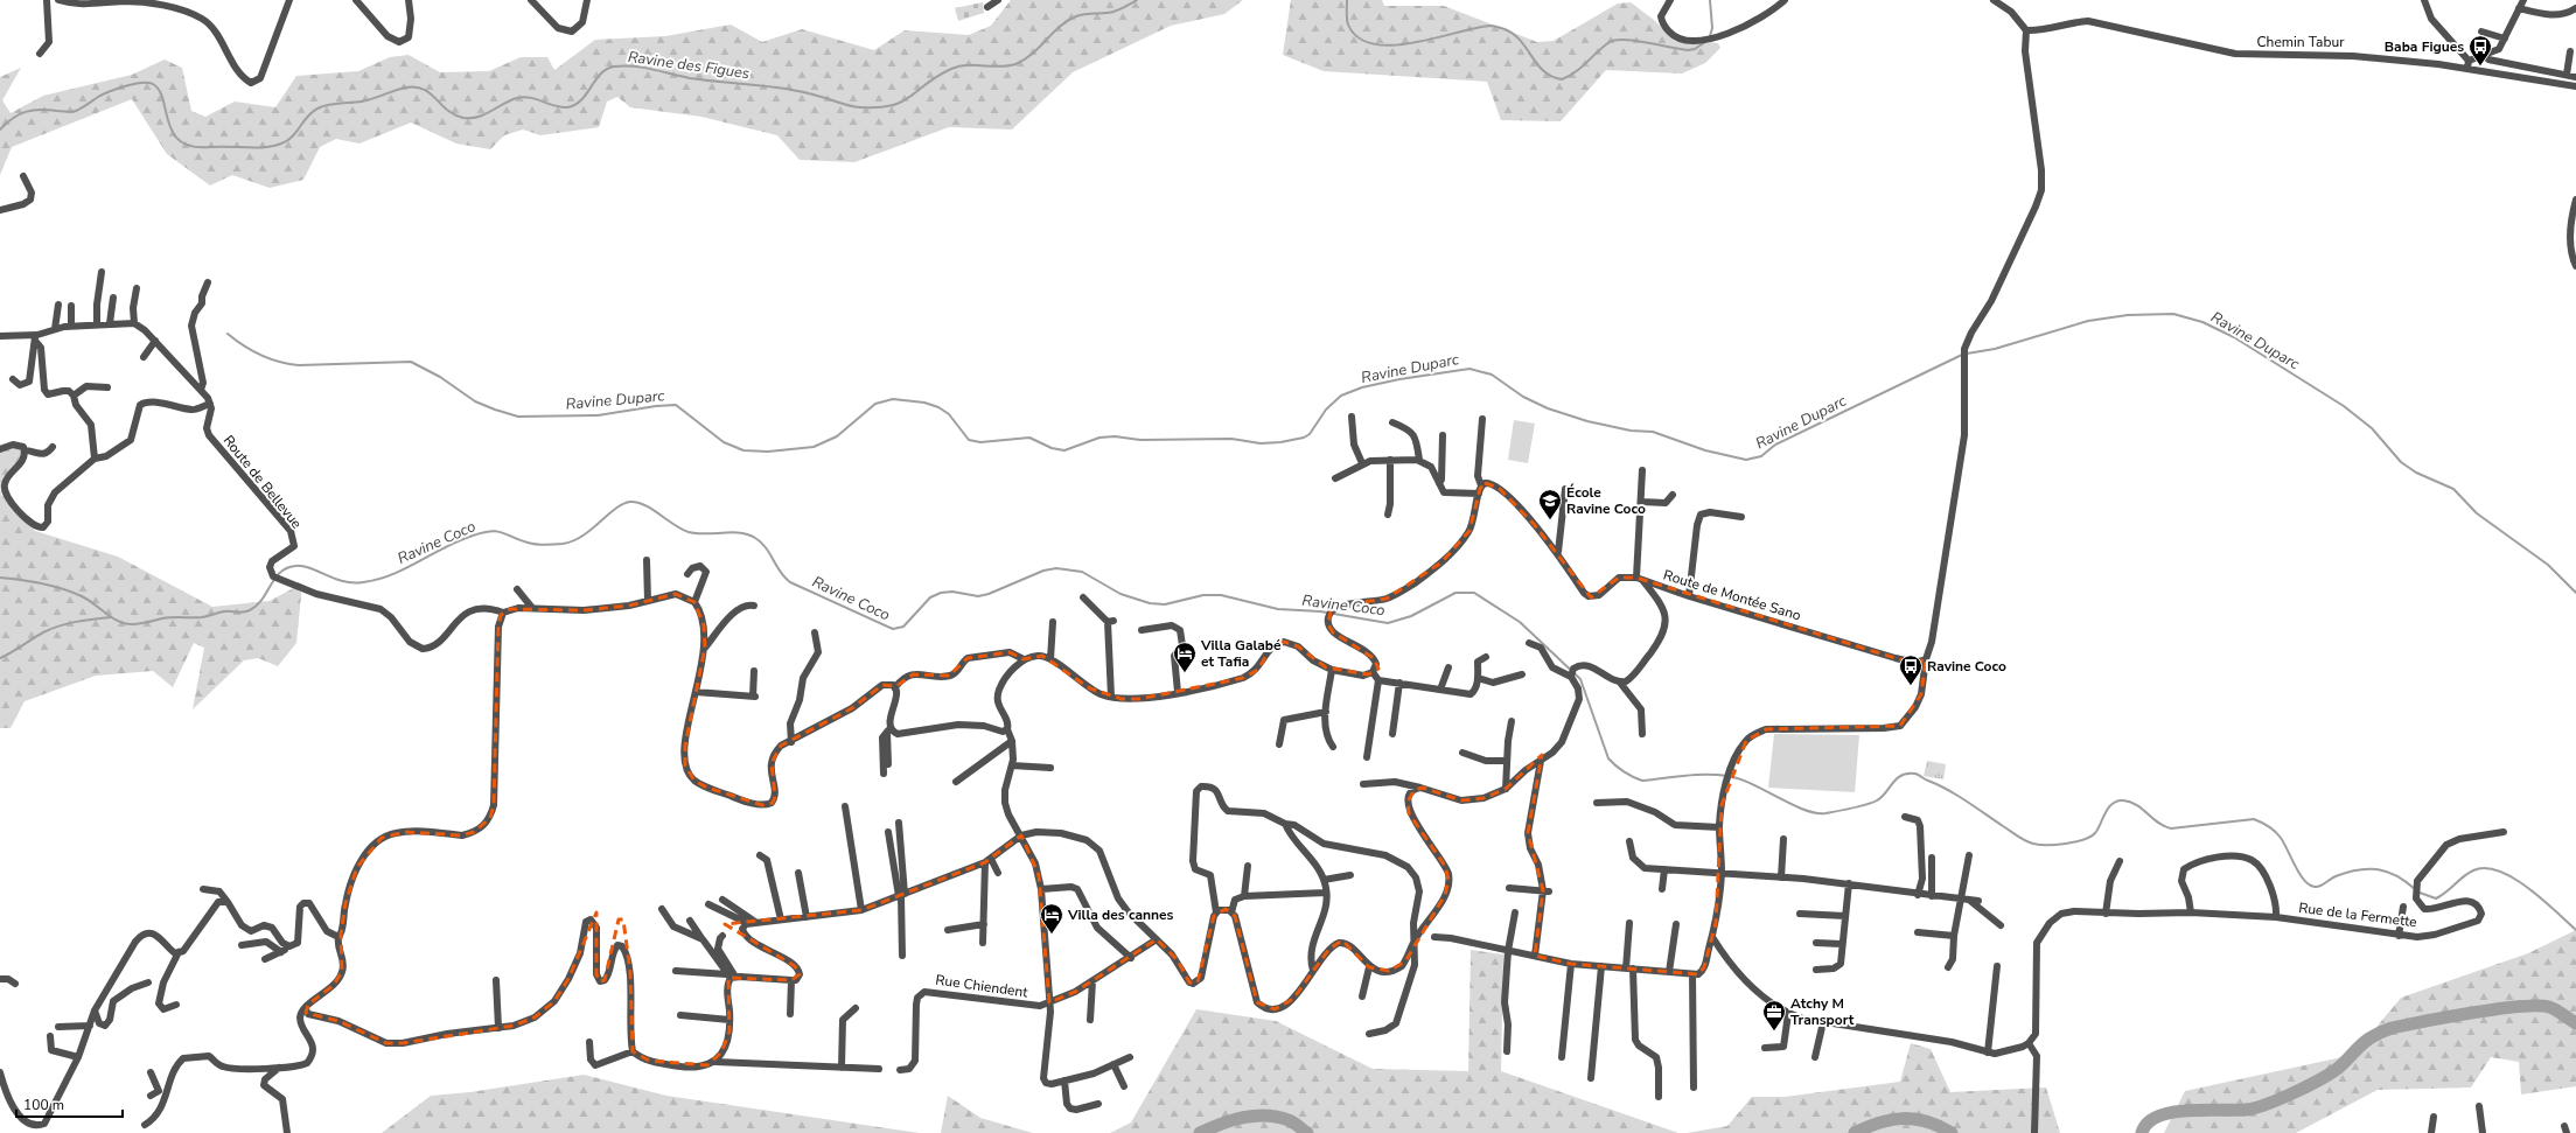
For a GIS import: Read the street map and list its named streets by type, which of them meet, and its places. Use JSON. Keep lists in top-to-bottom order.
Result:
{
  "streets": {
    "street": [
      "Chemin Tabur",
      "Route de Bellevue",
      "Route de Montée Sano",
      "Rue de la Fermette",
      "Rue Chiendent"
    ]
  },
  "water": ["Ravine des Figues", "Ravine Duparc", "Ravine Coco"],
  "places": {
    "bus stop": ["Baba Figues", "Ravine Coco"],
    "school or university": ["École Ravine Coco"],
    "hotel": ["Villa Galabé et Tafia", "Villa des cannes"],
    "office": ["Atchy M Transport"]
  },
  "scale_bar": "100 m"
}
